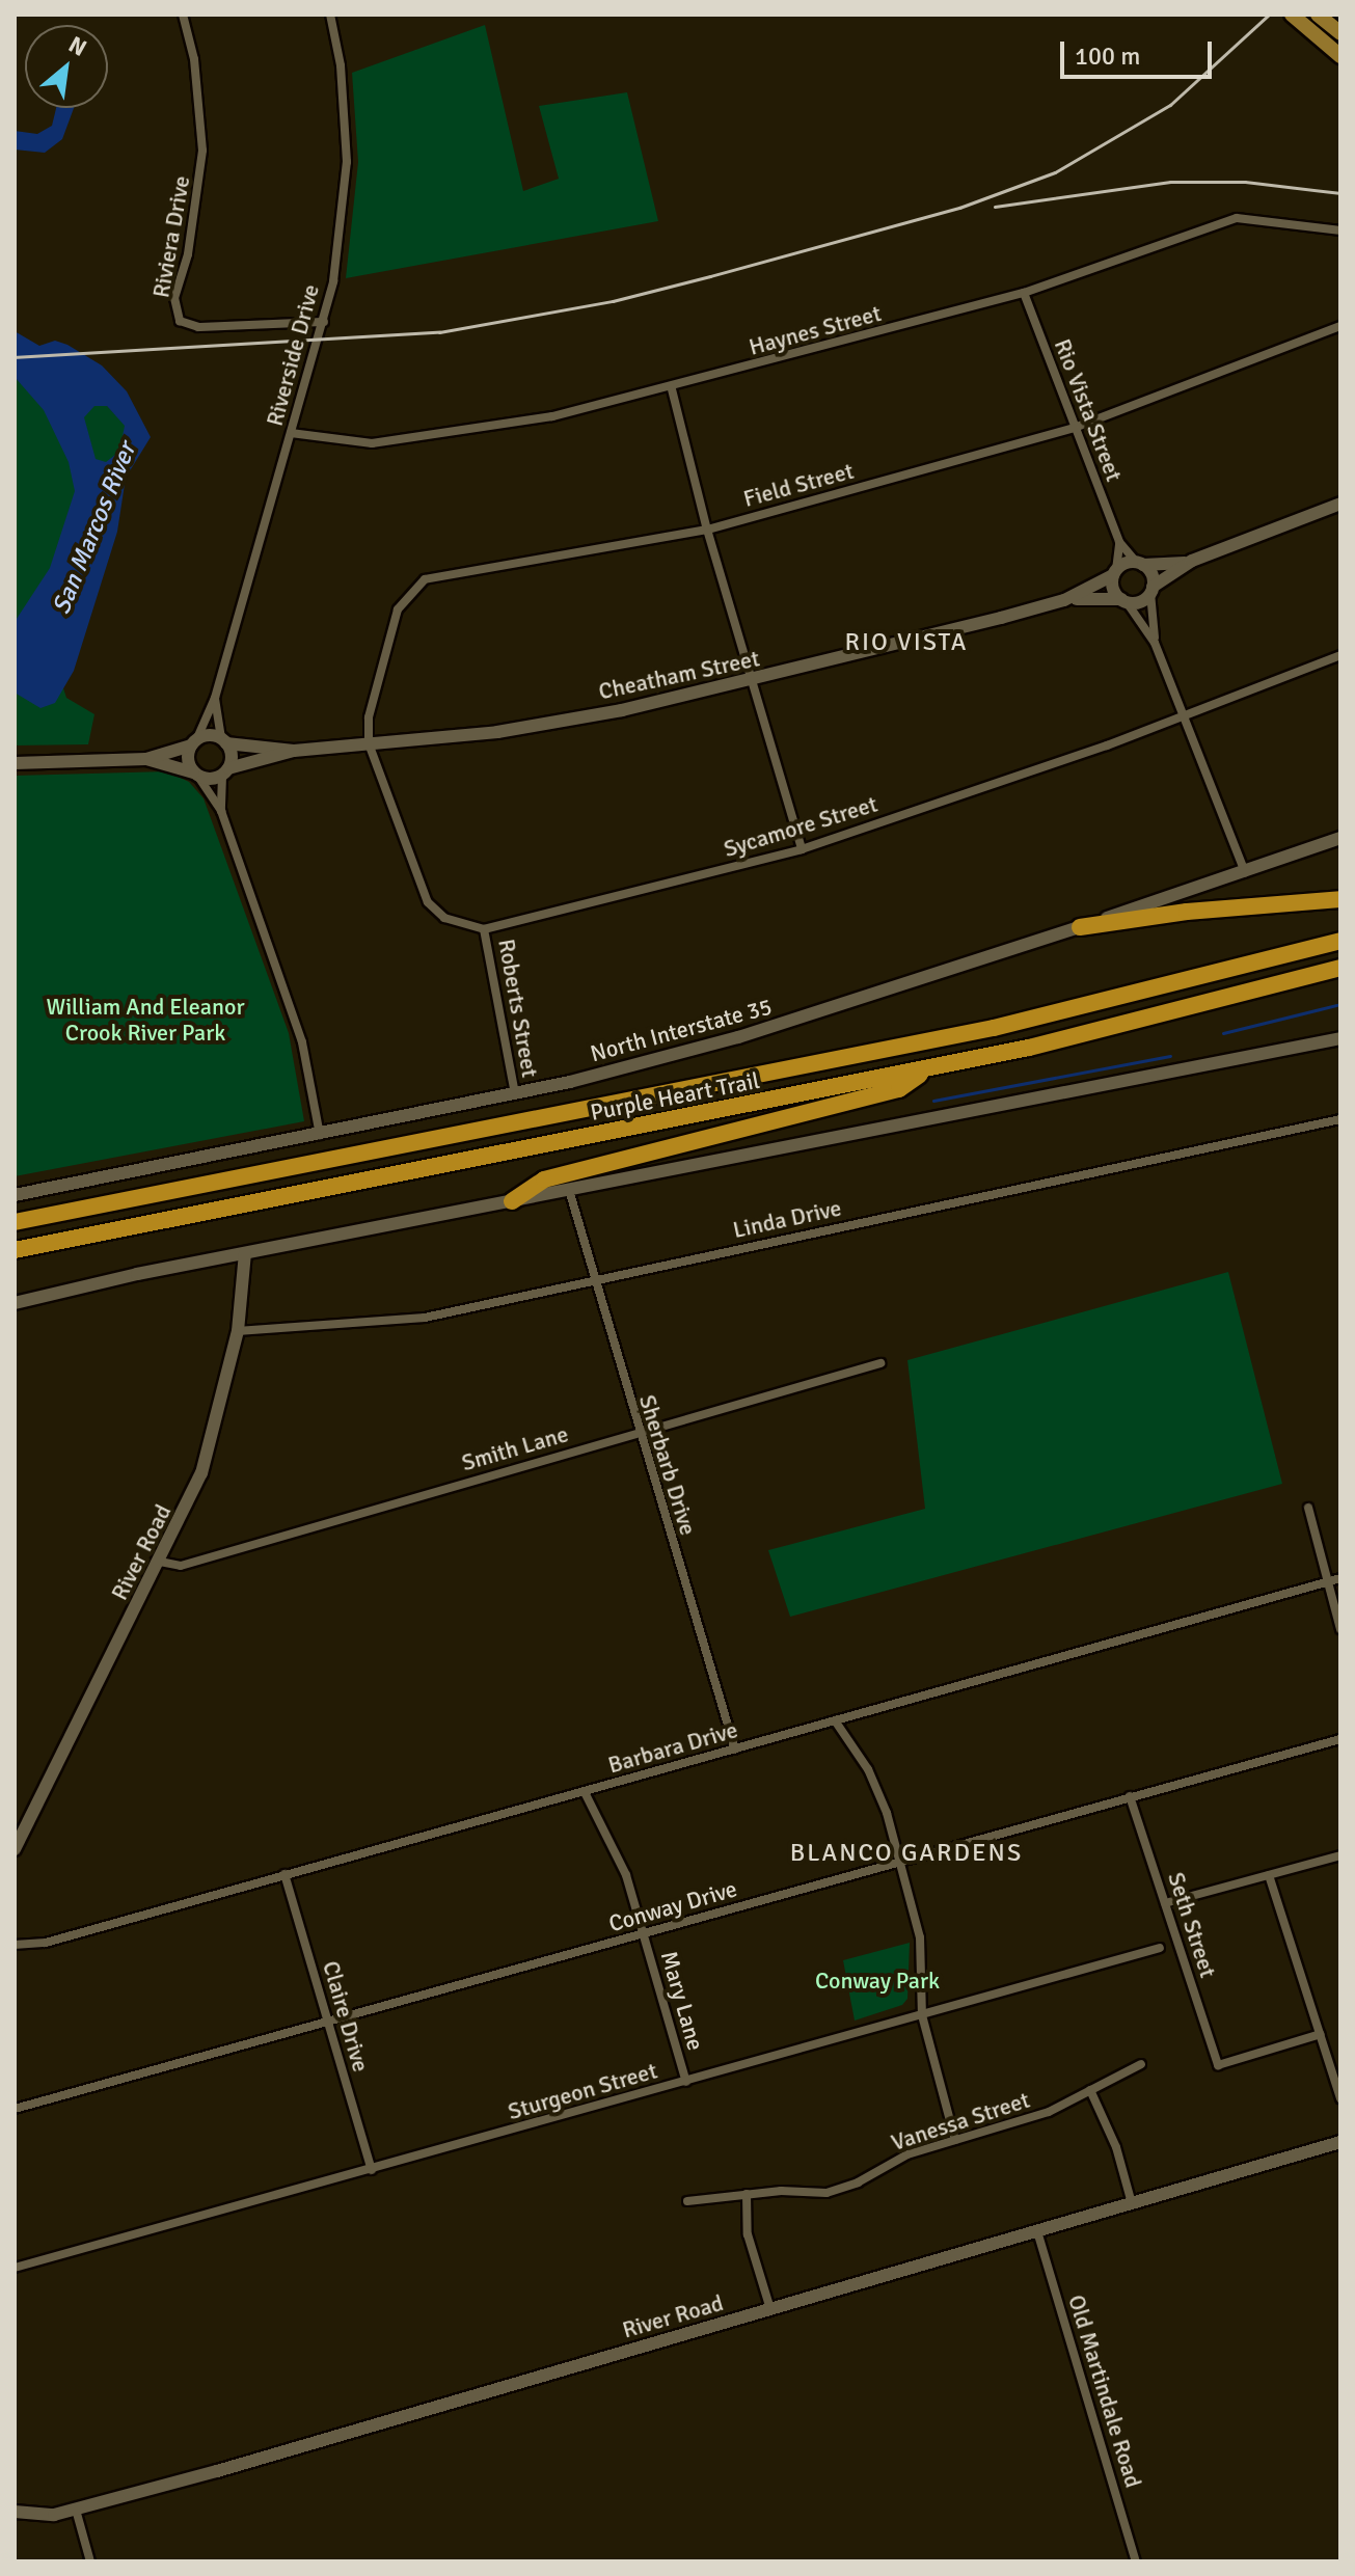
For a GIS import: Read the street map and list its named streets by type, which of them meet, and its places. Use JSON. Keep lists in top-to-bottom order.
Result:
{
  "streets": {
    "highway": ["Purple Heart Trail"],
    "street": [
      "Riviera Drive",
      "Haynes Street",
      "Riverside Drive",
      "Rio Vista Street",
      "Field Street",
      "Cheatham Street",
      "Sycamore Street",
      "Roberts Street",
      "North Interstate 35",
      "Linda Drive",
      "Smith Lane",
      "Sherbarb Drive",
      "River Road",
      "Barbara Drive",
      "Conway Drive",
      "Seth Street",
      "Mary Lane",
      "Claire Drive",
      "Sturgeon Street",
      "Vanessa Street",
      "Old Martindale Road"
    ]
  },
  "crossings": [
    ["Riviera Drive", "Riverside Drive"],
    ["Haynes Street", "Riverside Drive"],
    ["Haynes Street", "Rio Vista Street"],
    ["Riverside Drive", "Cheatham Street"],
    ["Rio Vista Street", "Field Street"],
    ["Rio Vista Street", "Cheatham Street"],
    ["Field Street", "Cheatham Street"],
    ["Sycamore Street", "Roberts Street"],
    ["Roberts Street", "North Interstate 35"],
    ["Linda Drive", "Sherbarb Drive"],
    ["Linda Drive", "River Road"],
    ["Smith Lane", "Sherbarb Drive"],
    ["Smith Lane", "River Road"],
    ["Sherbarb Drive", "Barbara Drive"],
    ["River Road", "Old Martindale Road"],
    ["Barbara Drive", "Mary Lane"],
    ["Barbara Drive", "Claire Drive"],
    ["Conway Drive", "Seth Street"],
    ["Conway Drive", "Mary Lane"],
    ["Conway Drive", "Claire Drive"],
    ["Mary Lane", "Sturgeon Street"],
    ["Claire Drive", "Sturgeon Street"]
  ],
  "districts": ["RIO VISTA", "BLANCO GARDENS"],
  "water": ["San Marcos River"],
  "parks": ["William And Eleanor Crook River Park", "Conway Park"],
  "scale_bar": "100 m",
  "north": "top right"
}
